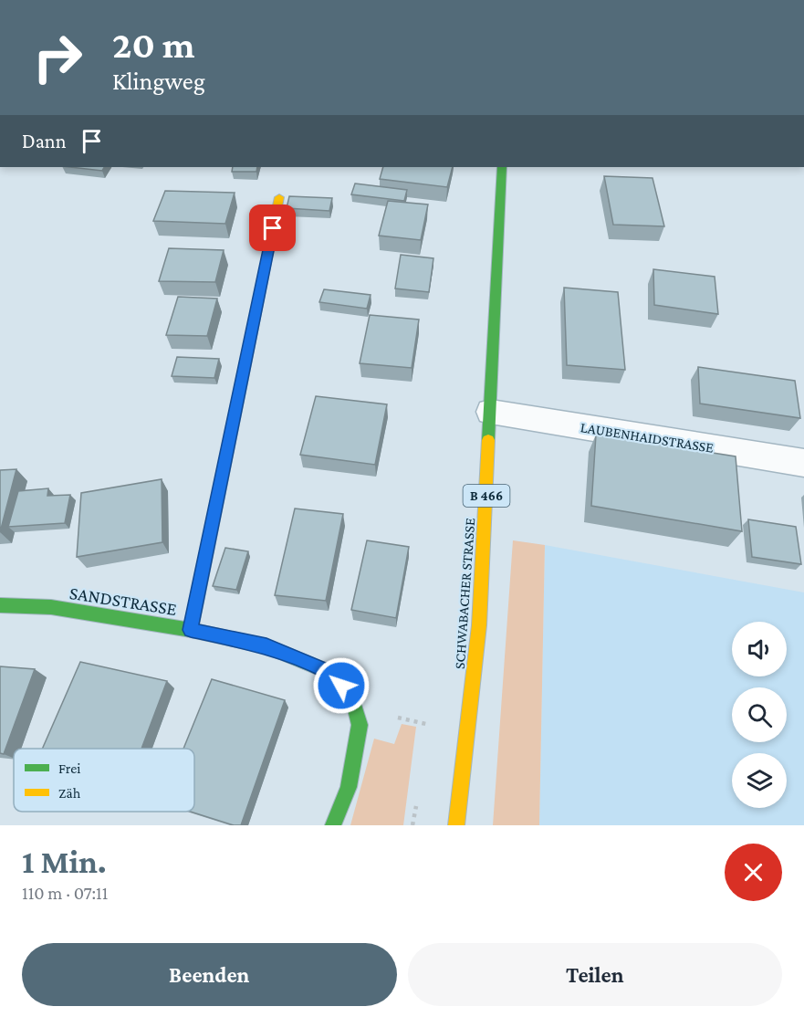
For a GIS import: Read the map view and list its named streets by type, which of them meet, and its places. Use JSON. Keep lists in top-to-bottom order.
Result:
{
  "streets": {
    "street": [
      "LAUBENHAIDSTRASSE",
      "B 466",
      "SCHWABACHER STRASSE",
      "SANDSTRASSE"
    ]
  },
  "crossings": [
    ["LAUBENHAIDSTRASSE", "SCHWABACHER STRASSE"]
  ],
  "legend": ["Frei", "Zäh"],
  "page": {
    "turn": ["20 m", "Klingweg"],
    "then": "Dann",
    "heading": ["1 Min.", "110 m · 07:11"],
    "buttons": ["Beenden", "Teilen"]
  }
}
